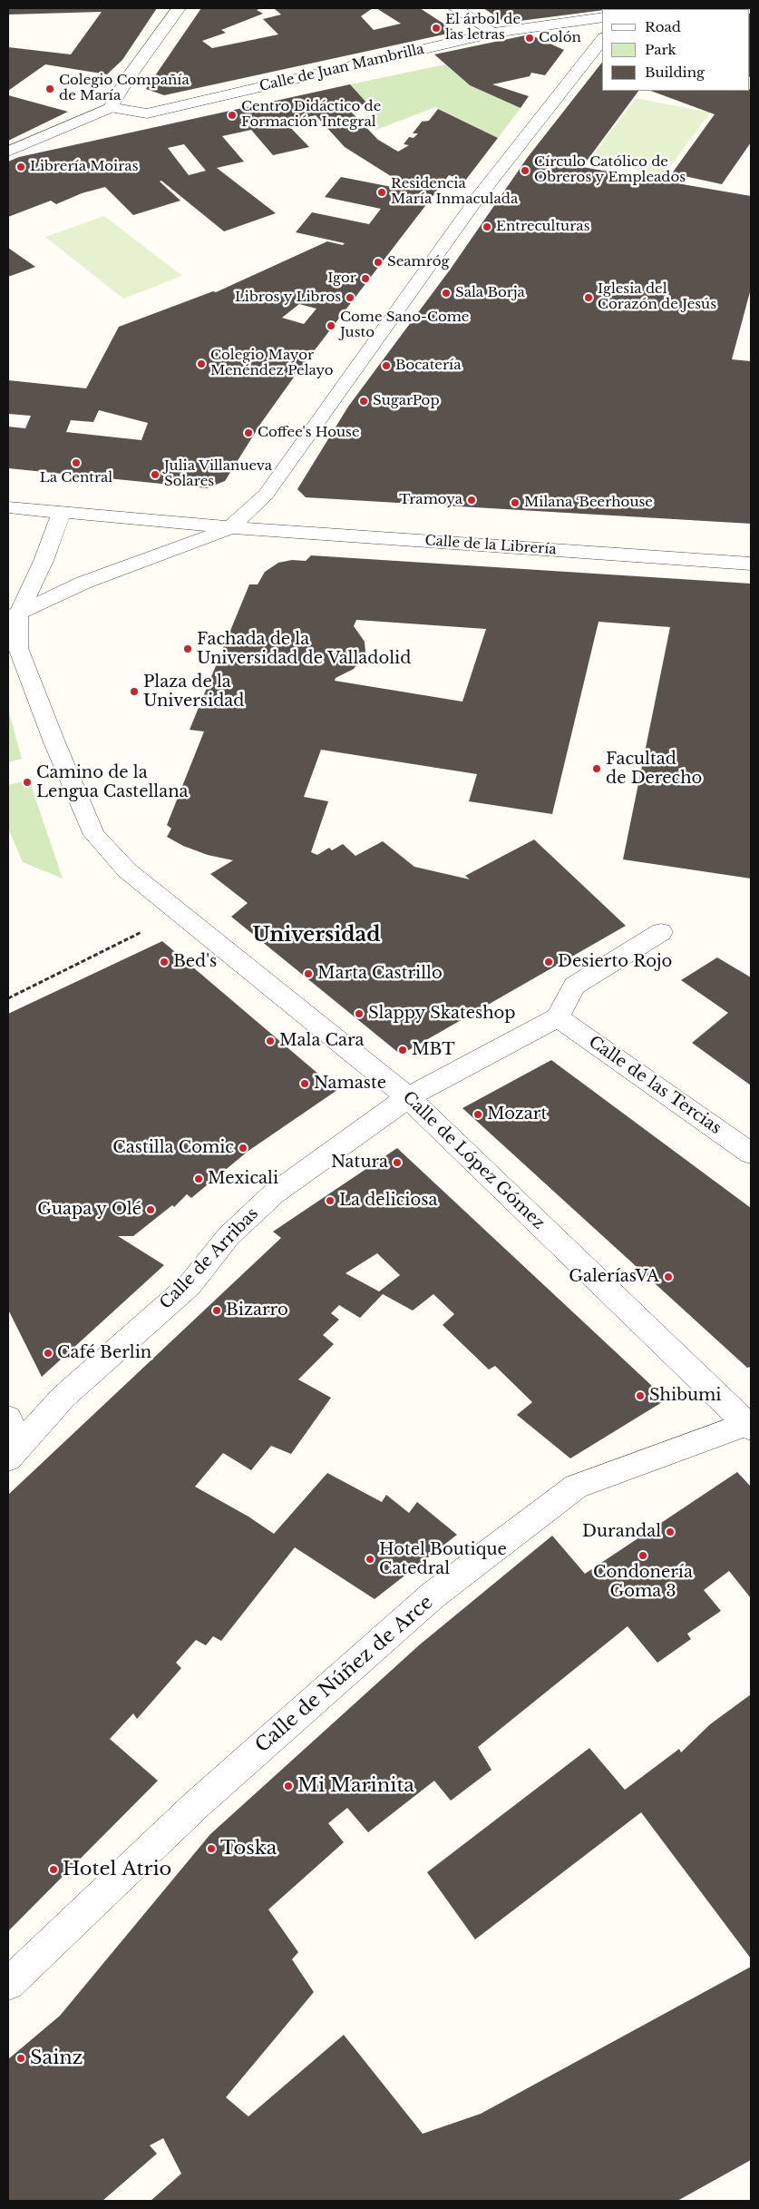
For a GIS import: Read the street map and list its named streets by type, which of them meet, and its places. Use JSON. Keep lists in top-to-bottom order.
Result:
{
  "streets": {
    "street": [
      "Calle de Juan Mambrilla",
      "Calle de la Librería",
      "Calle de las Tercias",
      "Calle de López Gómez",
      "Calle de Arribas",
      "Calle de Núñez de Arce"
    ]
  },
  "crossings": [
    ["Calle de las Tercias", "Calle de Arribas"],
    ["Calle de López Gómez", "Calle de Arribas"],
    ["Calle de López Gómez", "Calle de Núñez de Arce"]
  ],
  "districts": ["Universidad"],
  "places": [
    "El árbol de las letras",
    "Colón",
    "Colegio Compañía de María",
    "Centro Didáctico de Formación Integral",
    "Librería Moiras",
    "Círculo Católico de Obreros y Empleados",
    "Residencia María Inmaculada",
    "Entreculturas",
    "Seamróg",
    "Igor",
    "Sala Borja",
    "Libros y Libros",
    "Iglesia del Corazón de Jesús",
    "Come Sano-Come Justo",
    "Colegio Mayor Menéndez Pelayo",
    "Bocatería",
    "SugarPop",
    "Coffee's House",
    "La Central",
    "Julia Villanueva Solares",
    "Tramoya",
    "Milana Ɓeerhouse",
    "Fachada de la Universidad de Valladolid",
    "Plaza de la Universidad",
    "Facultad de Derecho",
    "Camino de la Lengua Castellana",
    "Bed's",
    "Desierto Rojo",
    "Marta Castrillo",
    "Slappy Skateshop",
    "Mala Cara",
    "MBT",
    "Namaste",
    "Mozart",
    "Castilla Comic",
    "Natura",
    "Mexicali",
    "La deliciosa",
    "Guapa y Olé",
    "GaleríasVA",
    "Bizarro",
    "Café Berlin",
    "Shibumi",
    "Durandal",
    "Condonería Goma 3",
    "Hotel Boutique Catedral",
    "Mi Marinita",
    "Toska",
    "Hotel Atrio",
    "Sainz"
  ],
  "legend": ["Road", "Park", "Building"]
}
